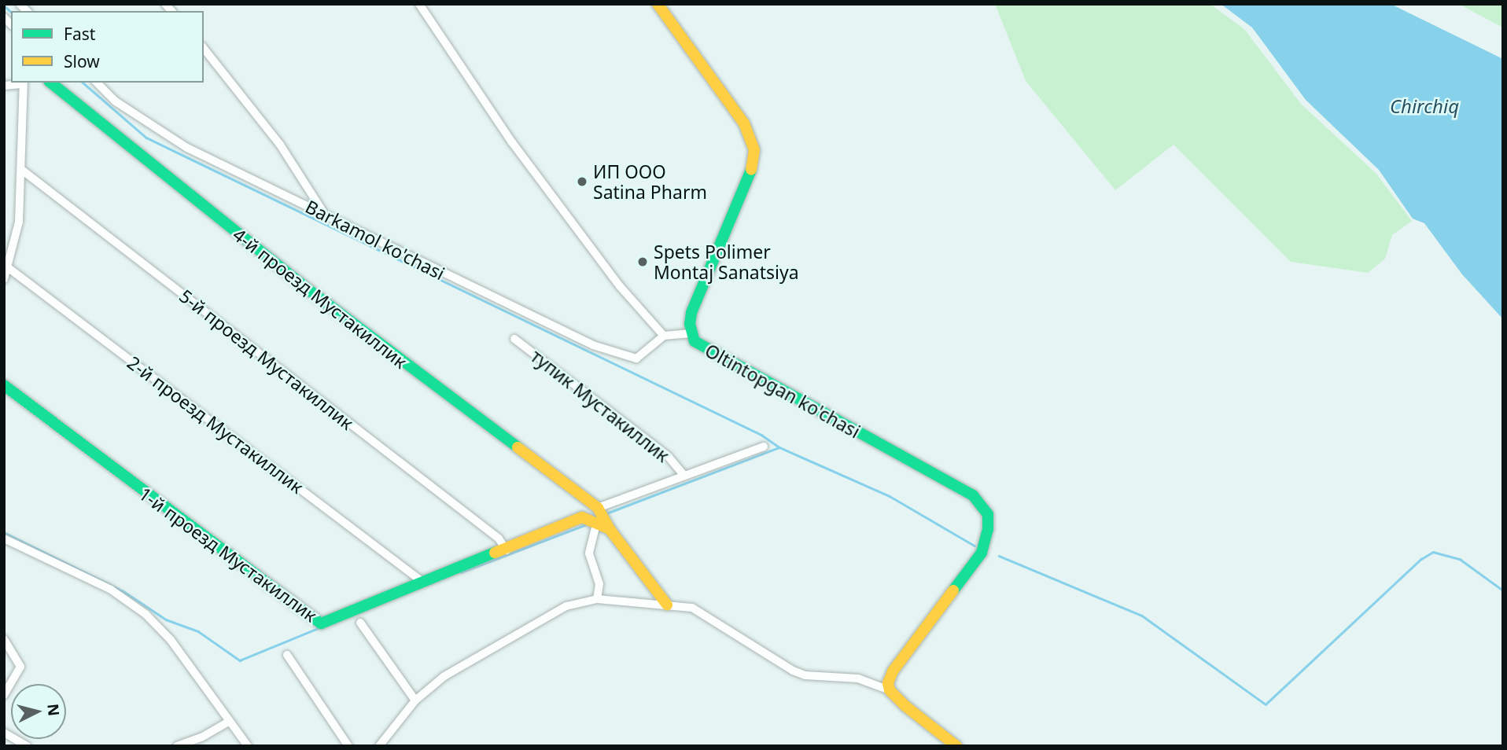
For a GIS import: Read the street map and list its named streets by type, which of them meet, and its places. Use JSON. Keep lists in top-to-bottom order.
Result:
{
  "streets": {
    "street": [
      "Barkamol ko'chasi",
      "4-й проезд Мустакиллик",
      "5-й проезд Мустакиллик",
      "Oltintopgan ko'chasi",
      "тупик Мустакиллик",
      "2-й проезд Мустакиллик",
      "1-й проезд Мустакиллик"
    ]
  },
  "crossings": [
    ["5-й проезд Мустакиллик", "1-й проезд Мустакиллик"],
    ["2-й проезд Мустакиллик", "1-й проезд Мустакиллик"]
  ],
  "water": ["Chirchiq"],
  "places": ["ИП ООО Satina Pharm", "Spets Polimer Montaj Sanatsiya"],
  "legend": ["Fast", "Slow"],
  "north": "right"
}
